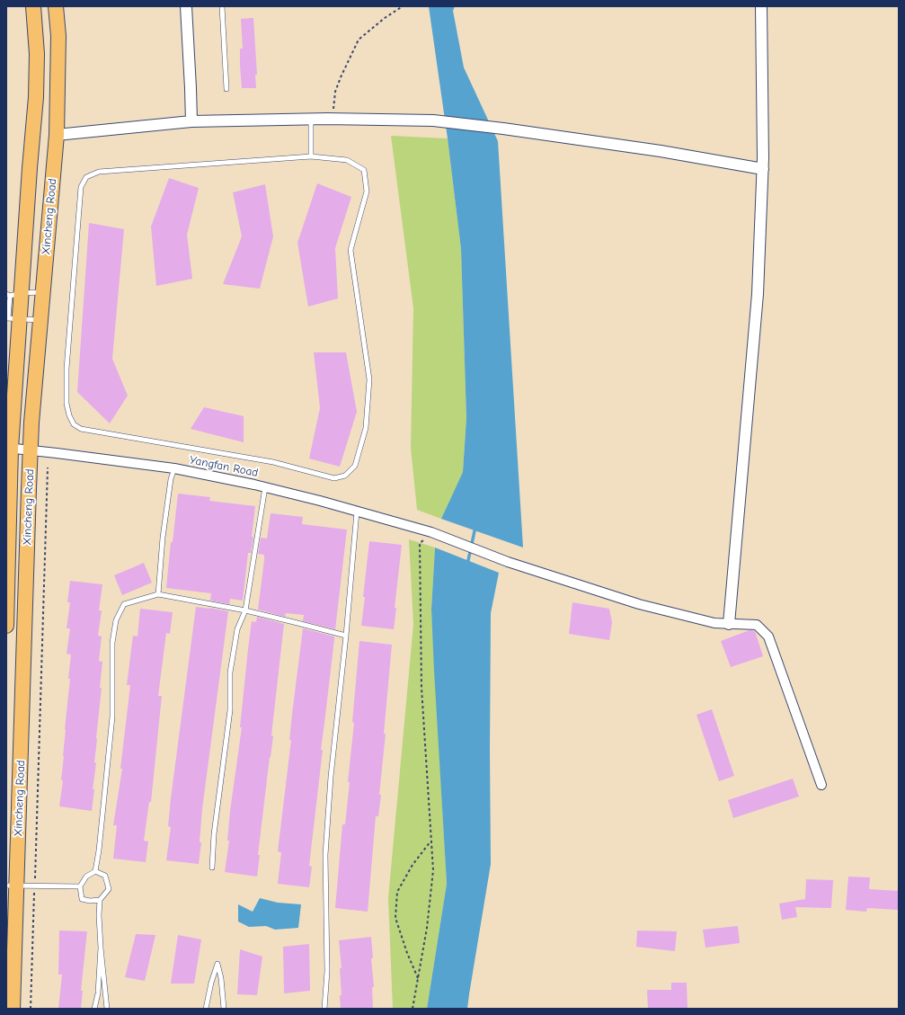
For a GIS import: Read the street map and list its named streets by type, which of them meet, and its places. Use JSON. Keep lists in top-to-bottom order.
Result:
{
  "streets": {
    "main road": ["Xincheng Road"],
    "street": ["Yangfan Road"]
  },
  "crossings": [
    ["Xincheng Road", "Yangfan Road"]
  ]
}
